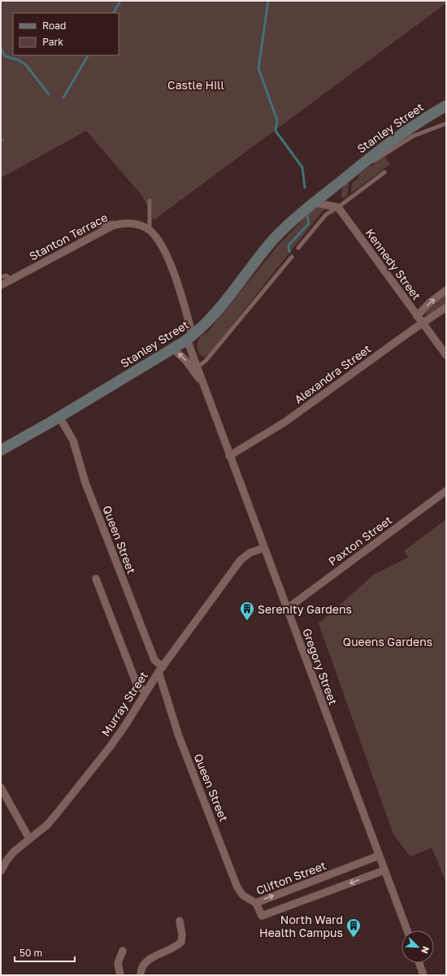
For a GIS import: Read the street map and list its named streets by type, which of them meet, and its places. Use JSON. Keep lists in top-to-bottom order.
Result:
{
  "streets": {
    "main road": ["Stanley Street"],
    "street": [
      "Stanton Terrace",
      "Kennedy Street",
      "Alexandra Street",
      "Queen Street",
      "Paxton Street",
      "Gregory Street",
      "Murray Street",
      "Clifton Street"
    ]
  },
  "crossings": [
    ["Stanley Street", "Queen Street"],
    ["Stanley Street", "Gregory Street"],
    ["Stanton Terrace", "Gregory Street"],
    ["Kennedy Street", "Alexandra Street"],
    ["Alexandra Street", "Gregory Street"],
    ["Queen Street", "Murray Street"],
    ["Queen Street", "Clifton Street"],
    ["Paxton Street", "Gregory Street"],
    ["Gregory Street", "Murray Street"],
    ["Gregory Street", "Clifton Street"]
  ],
  "parks": ["Castle Hill", "Queens Gardens"],
  "places": {
    "building": ["Serenity Gardens", "North Ward Health Campus"]
  },
  "legend": ["Road", "Park"],
  "scale_bar": "50 m",
  "north": "bottom right"
}
